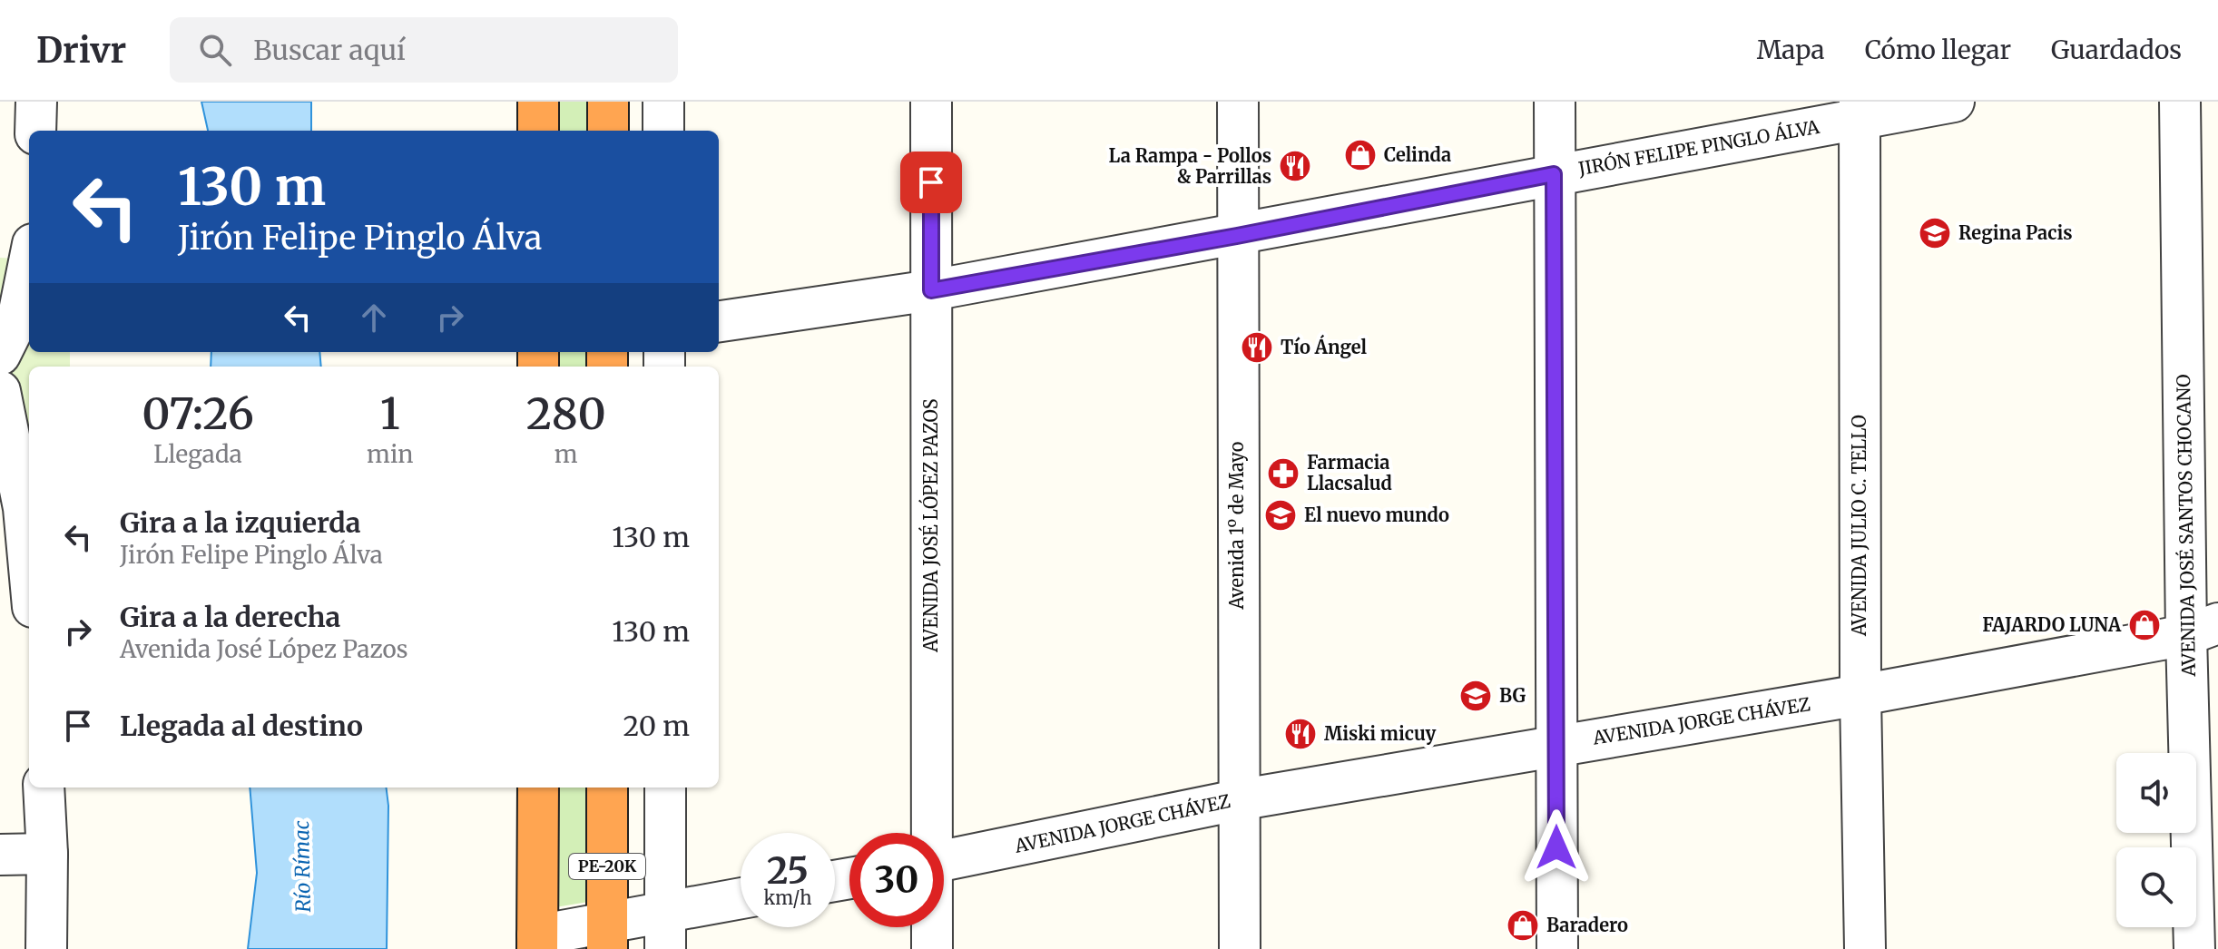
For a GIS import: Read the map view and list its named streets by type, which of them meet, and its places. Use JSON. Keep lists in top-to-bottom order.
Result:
{
  "streets": {
    "highway": ["PE-20K"],
    "street": [
      "JIRÓN FELIPE PINGLO ÁLVA",
      "AVENIDA JOSÉ LÓPEZ PAZOS",
      "Avenida 1º de Mayo",
      "AVENIDA JULIO C. TELLO",
      "AVENIDA JOSÉ SANTOS CHOCANO",
      "AVENIDA JORGE CHÁVEZ"
    ]
  },
  "crossings": [
    ["JIRÓN FELIPE PINGLO ÁLVA", "AVENIDA JOSÉ LÓPEZ PAZOS"],
    ["JIRÓN FELIPE PINGLO ÁLVA", "Avenida 1º de Mayo"],
    ["JIRÓN FELIPE PINGLO ÁLVA", "AVENIDA JULIO C. TELLO"],
    ["Avenida 1º de Mayo", "AVENIDA JORGE CHÁVEZ"],
    ["AVENIDA JULIO C. TELLO", "AVENIDA JORGE CHÁVEZ"],
    ["AVENIDA JOSÉ SANTOS CHOCANO", "AVENIDA JORGE CHÁVEZ"]
  ],
  "water": ["Río Rímac"],
  "places": {
    "shop": ["Celinda", "FAJARDO LUNA", "Baradero"],
    "restaurant": ["La Rampa - Pollos & Parrillas", "Tío Ángel", "Miski micuy"],
    "school or university": ["Regina Pacis", "El nuevo mundo", "BG"],
    "pharmacy": ["Farmacia Llacsalud"]
  },
  "page": {
    "header": "Drivr",
    "search": "Buscar aquí",
    "nav": ["Mapa", "Cómo llegar", "Guardados"],
    "turn": ["130 m", "Jirón Felipe Pinglo Álva"],
    "eta": [
      "07:26",
      "Llegada",
      "1",
      "min",
      "280",
      "m"
    ],
    "list": [
      {
        "name": "Gira a la izquierda",
        "note": "Jirón Felipe Pinglo Álva",
        "value": "130 m"
      },
      {
        "name": "Gira a la derecha",
        "note": "Avenida José López Pazos",
        "value": "130 m"
      },
      {
        "name": "Llegada al destino",
        "value": "20 m"
      }
    ],
    "speed": "25 km/h",
    "limit": "30"
  }
}
